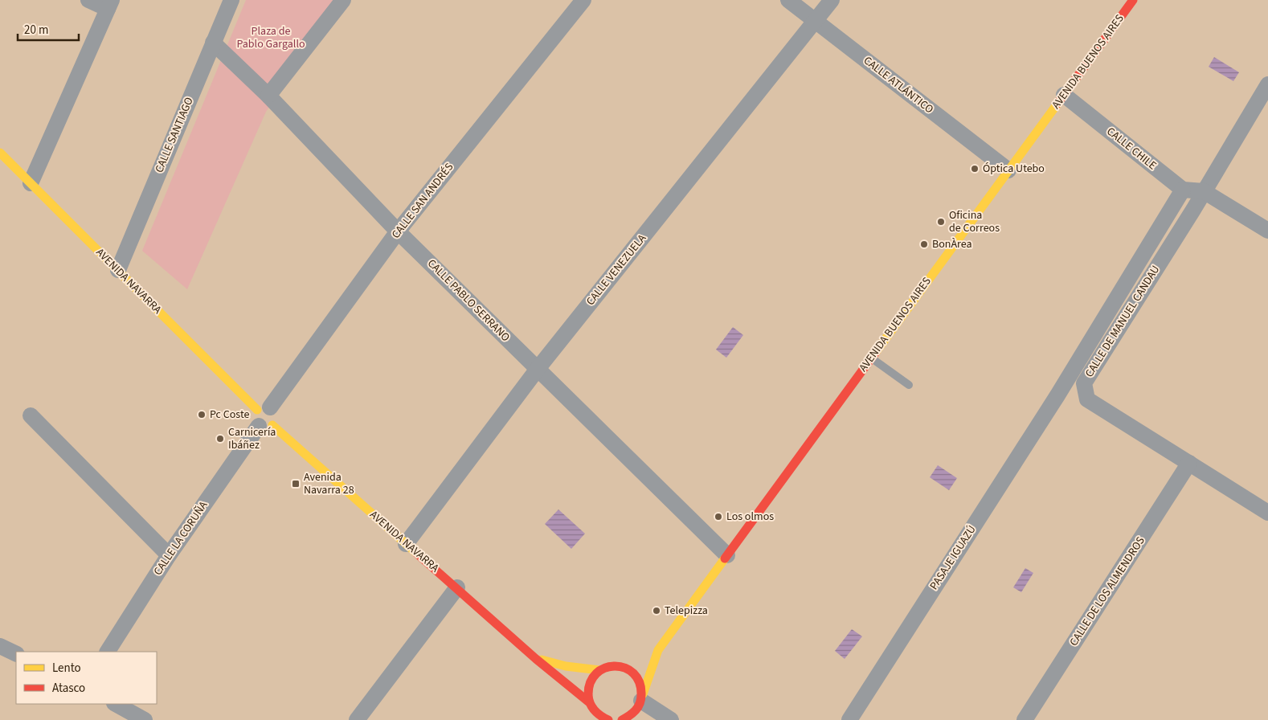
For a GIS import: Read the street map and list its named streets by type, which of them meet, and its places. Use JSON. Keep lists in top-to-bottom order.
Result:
{
  "streets": {
    "street": [
      "AVENIDA BUENOS AIRES",
      "CALLE ATLÁNTICO",
      "CALLE SANTIAGO",
      "CALLE CHILE",
      "CALLE SAN ANDRÉS",
      "CALLE VENEZUELA",
      "AVENIDA NAVARRA",
      "CALLE PABLO SERRANO",
      "CALLE DE MANUEL CANDAU",
      "CALLE LA CORUÑA",
      "PASAJE IGUAZÚ",
      "CALLE DE LOS ALMENDROS"
    ]
  },
  "crossings": [
    ["AVENIDA BUENOS AIRES", "CALLE ATLÁNTICO"],
    ["AVENIDA BUENOS AIRES", "CALLE CHILE"],
    ["AVENIDA BUENOS AIRES", "AVENIDA NAVARRA"],
    ["AVENIDA BUENOS AIRES", "CALLE PABLO SERRANO"],
    ["CALLE ATLÁNTICO", "CALLE VENEZUELA"],
    ["CALLE SANTIAGO", "AVENIDA NAVARRA"],
    ["CALLE SANTIAGO", "CALLE PABLO SERRANO"],
    ["CALLE CHILE", "PASAJE IGUAZÚ"],
    ["CALLE SAN ANDRÉS", "AVENIDA NAVARRA"],
    ["CALLE SAN ANDRÉS", "CALLE PABLO SERRANO"],
    ["CALLE SAN ANDRÉS", "CALLE LA CORUÑA"],
    ["CALLE VENEZUELA", "AVENIDA NAVARRA"],
    ["CALLE VENEZUELA", "CALLE PABLO SERRANO"],
    ["AVENIDA NAVARRA", "CALLE LA CORUÑA"],
    ["CALLE DE MANUEL CANDAU", "CALLE DE LOS ALMENDROS"]
  ],
  "parks": ["Plaza de Pablo Gargallo"],
  "places": {
    "other": [
      "Óptica Utebo",
      "Oficina de Correos",
      "BonÀrea",
      "Pc Coste",
      "Carnicería Ibáñez",
      "Los olmos",
      "Telepizza"
    ],
    "transit": ["Avenida Navarra 28"]
  },
  "legend": ["Lento", "Atasco"],
  "scale_bar": "20 m"
}
